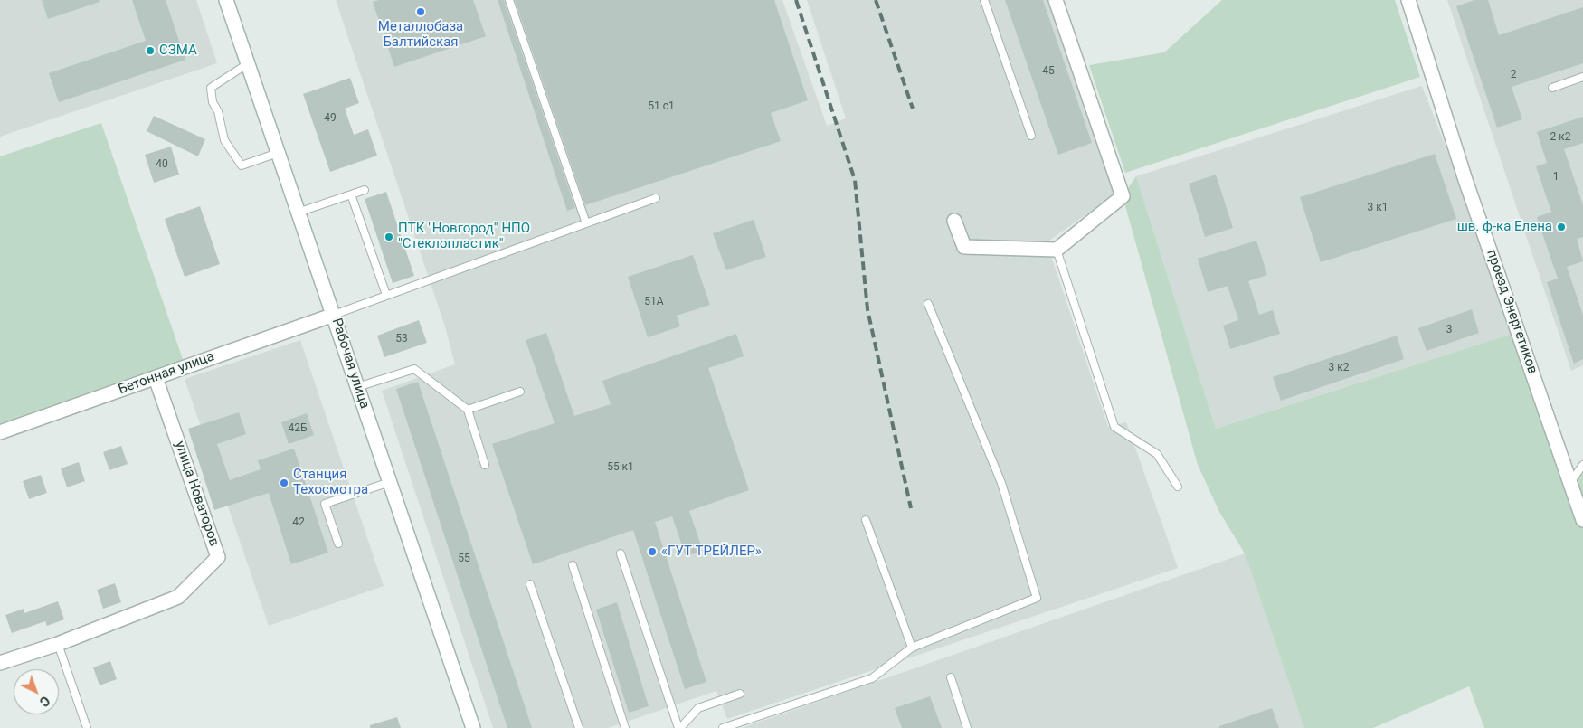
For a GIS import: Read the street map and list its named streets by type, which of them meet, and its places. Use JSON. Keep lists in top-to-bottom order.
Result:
{
  "streets": {
    "street": [
      "проезд Энергетиков",
      "Рабочая улица",
      "Бетонная улица",
      "улица Новаторов"
    ]
  },
  "crossings": [
    ["Рабочая улица", "Бетонная улица"],
    ["Бетонная улица", "улица Новаторов"]
  ],
  "places": [
    "Металлобаза Балтийская",
    "СЗМА",
    "шв. ф-ка Елена",
    "ПТК \"Новгород\" НПО \"Стеклопластик\"",
    "Станция Техосмотра",
    "«ГУТ ТРЕЙЛЕР»"
  ],
  "house_numbers": [
    "45",
    "2",
    "51 с1",
    "49",
    "2 к2",
    "40",
    "1",
    "3 к1",
    "51А",
    "3",
    "53",
    "3 к2",
    "42Б",
    "55 к1",
    "42",
    "55"
  ],
  "north": "bottom right"
}
